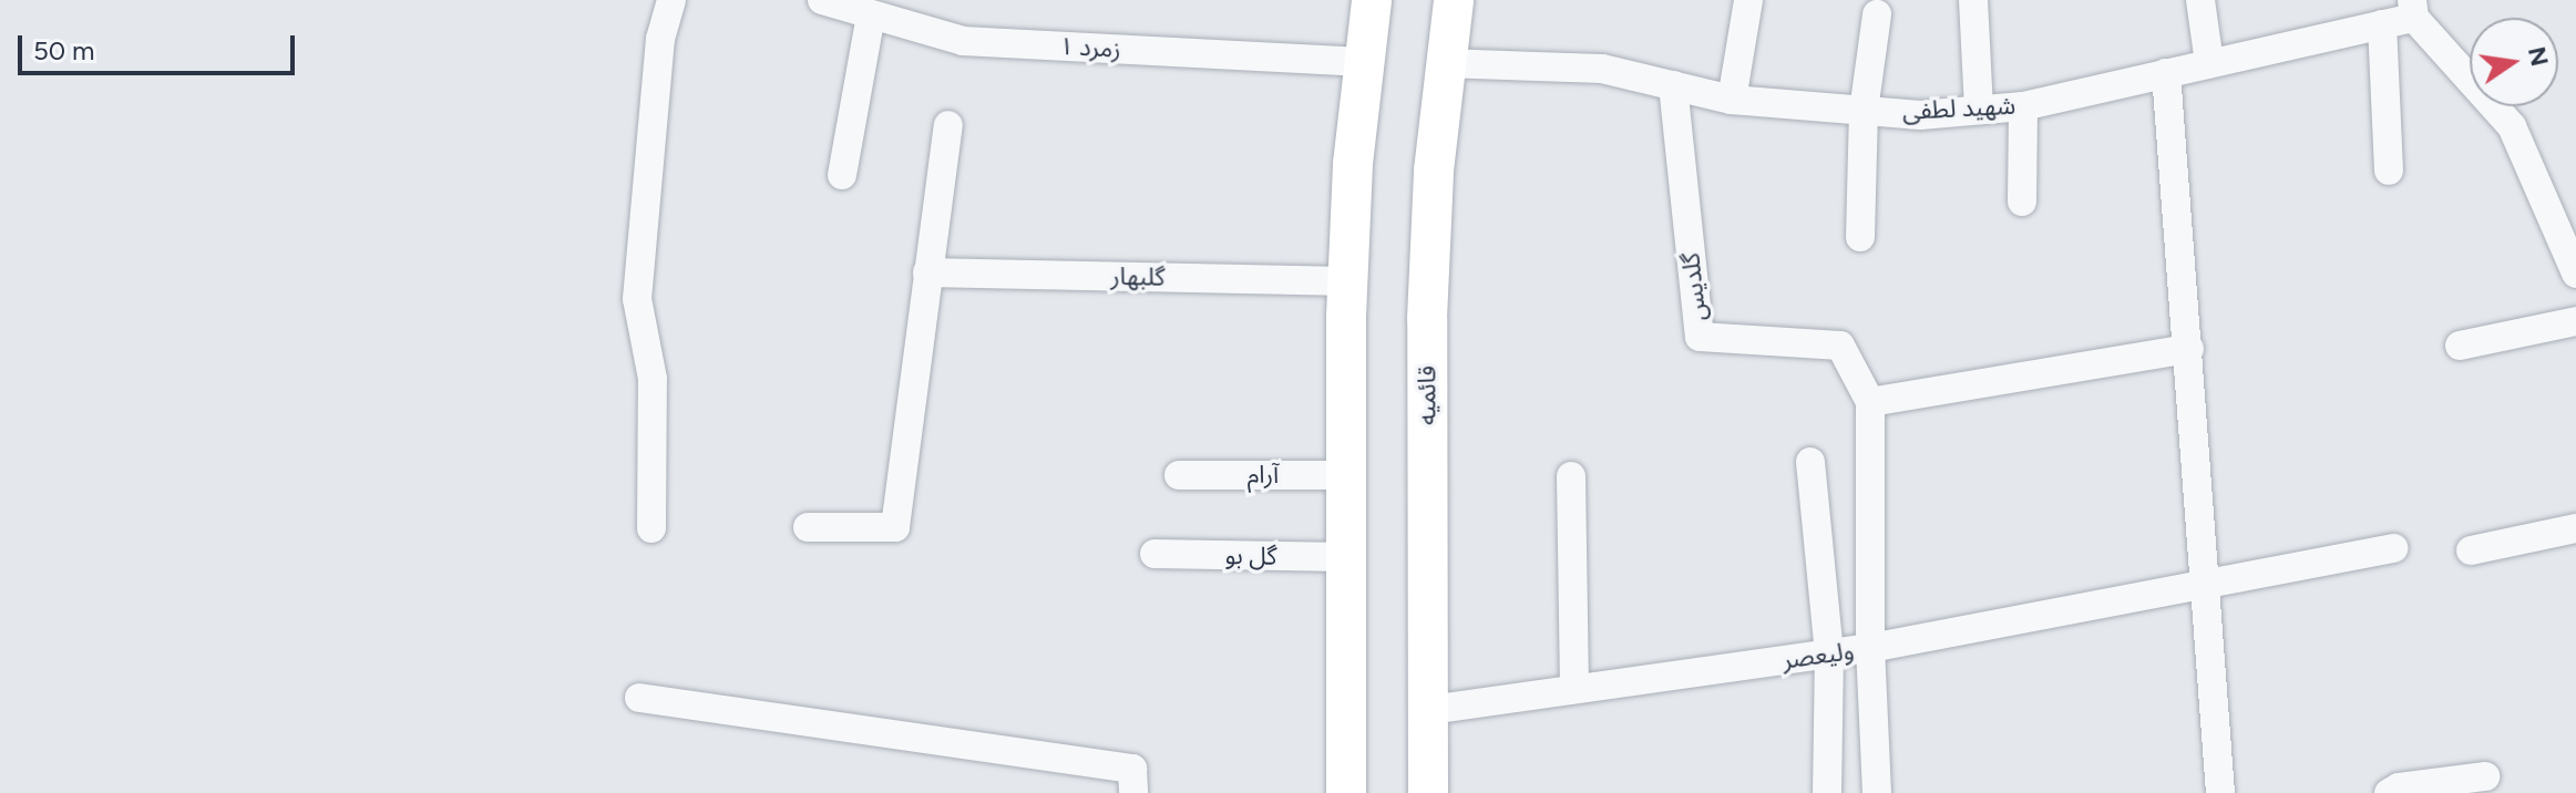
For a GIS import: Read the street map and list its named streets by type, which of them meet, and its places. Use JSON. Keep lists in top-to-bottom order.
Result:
{
  "streets": {
    "main road": ["قائمیه"],
    "street": [
      "زمرد ۱",
      "شهید لطفی",
      "گلبهار",
      "گلدیس",
      "آرام",
      "گل بو",
      "ولیعصر"
    ]
  },
  "crossings": [
    ["شهید لطفی", "گلدیس"],
    ["شهید لطفی", "قائمیه"],
    ["قائمیه", "ولیعصر"]
  ],
  "scale_bar": "50 m",
  "north": "right"
}
